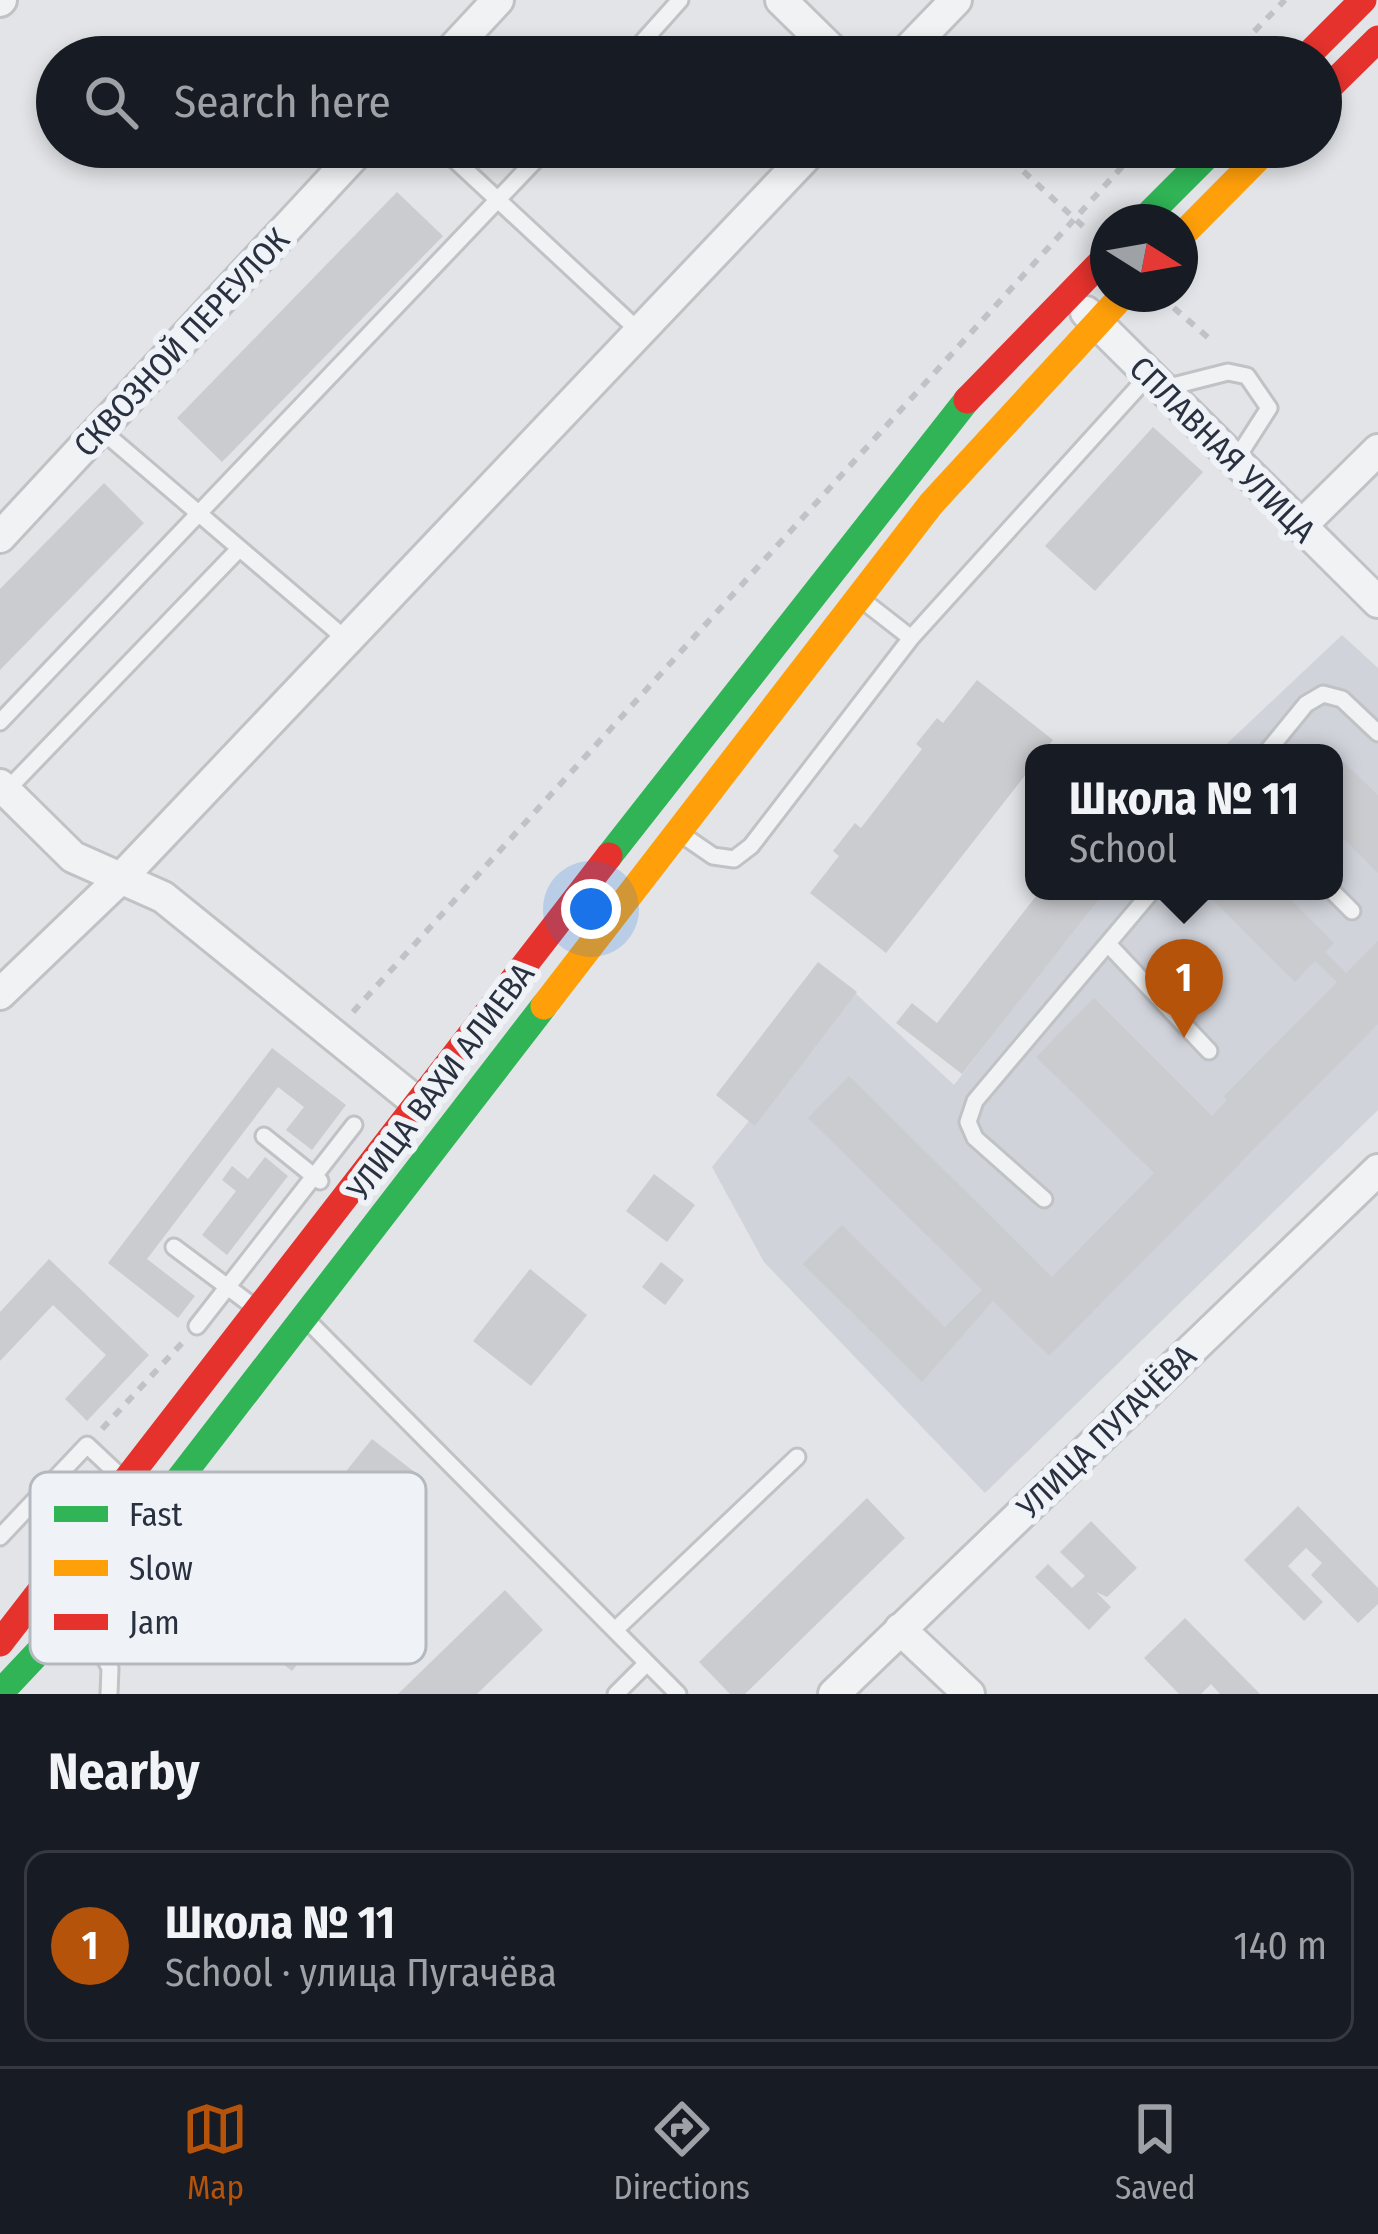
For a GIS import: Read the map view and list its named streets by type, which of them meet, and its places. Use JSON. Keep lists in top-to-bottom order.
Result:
{
  "streets": {
    "main road": ["УЛИЦА ВАХИ АЛИЕВА"],
    "street": ["СКВОЗНОЙ ПЕРЕУЛОК", "СПЛАВНАЯ УЛИЦА", "УЛИЦА ПУГАЧЁВА"]
  },
  "crossings": [
    ["СПЛАВНАЯ УЛИЦА", "УЛИЦА ВАХИ АЛИЕВА"]
  ],
  "legend": ["Fast", "Slow", "Jam"],
  "north": "right",
  "page": {
    "search": "Search here",
    "popup": ["Школа № 11", "School"],
    "pins": "1",
    "heading": "Nearby",
    "list": [
      {
        "mark": "1",
        "name": "Школа № 11",
        "note": "School · улица Пугачёва",
        "value": "140 m"
      }
    ],
    "nav": ["Map", "Directions", "Saved"]
  }
}
